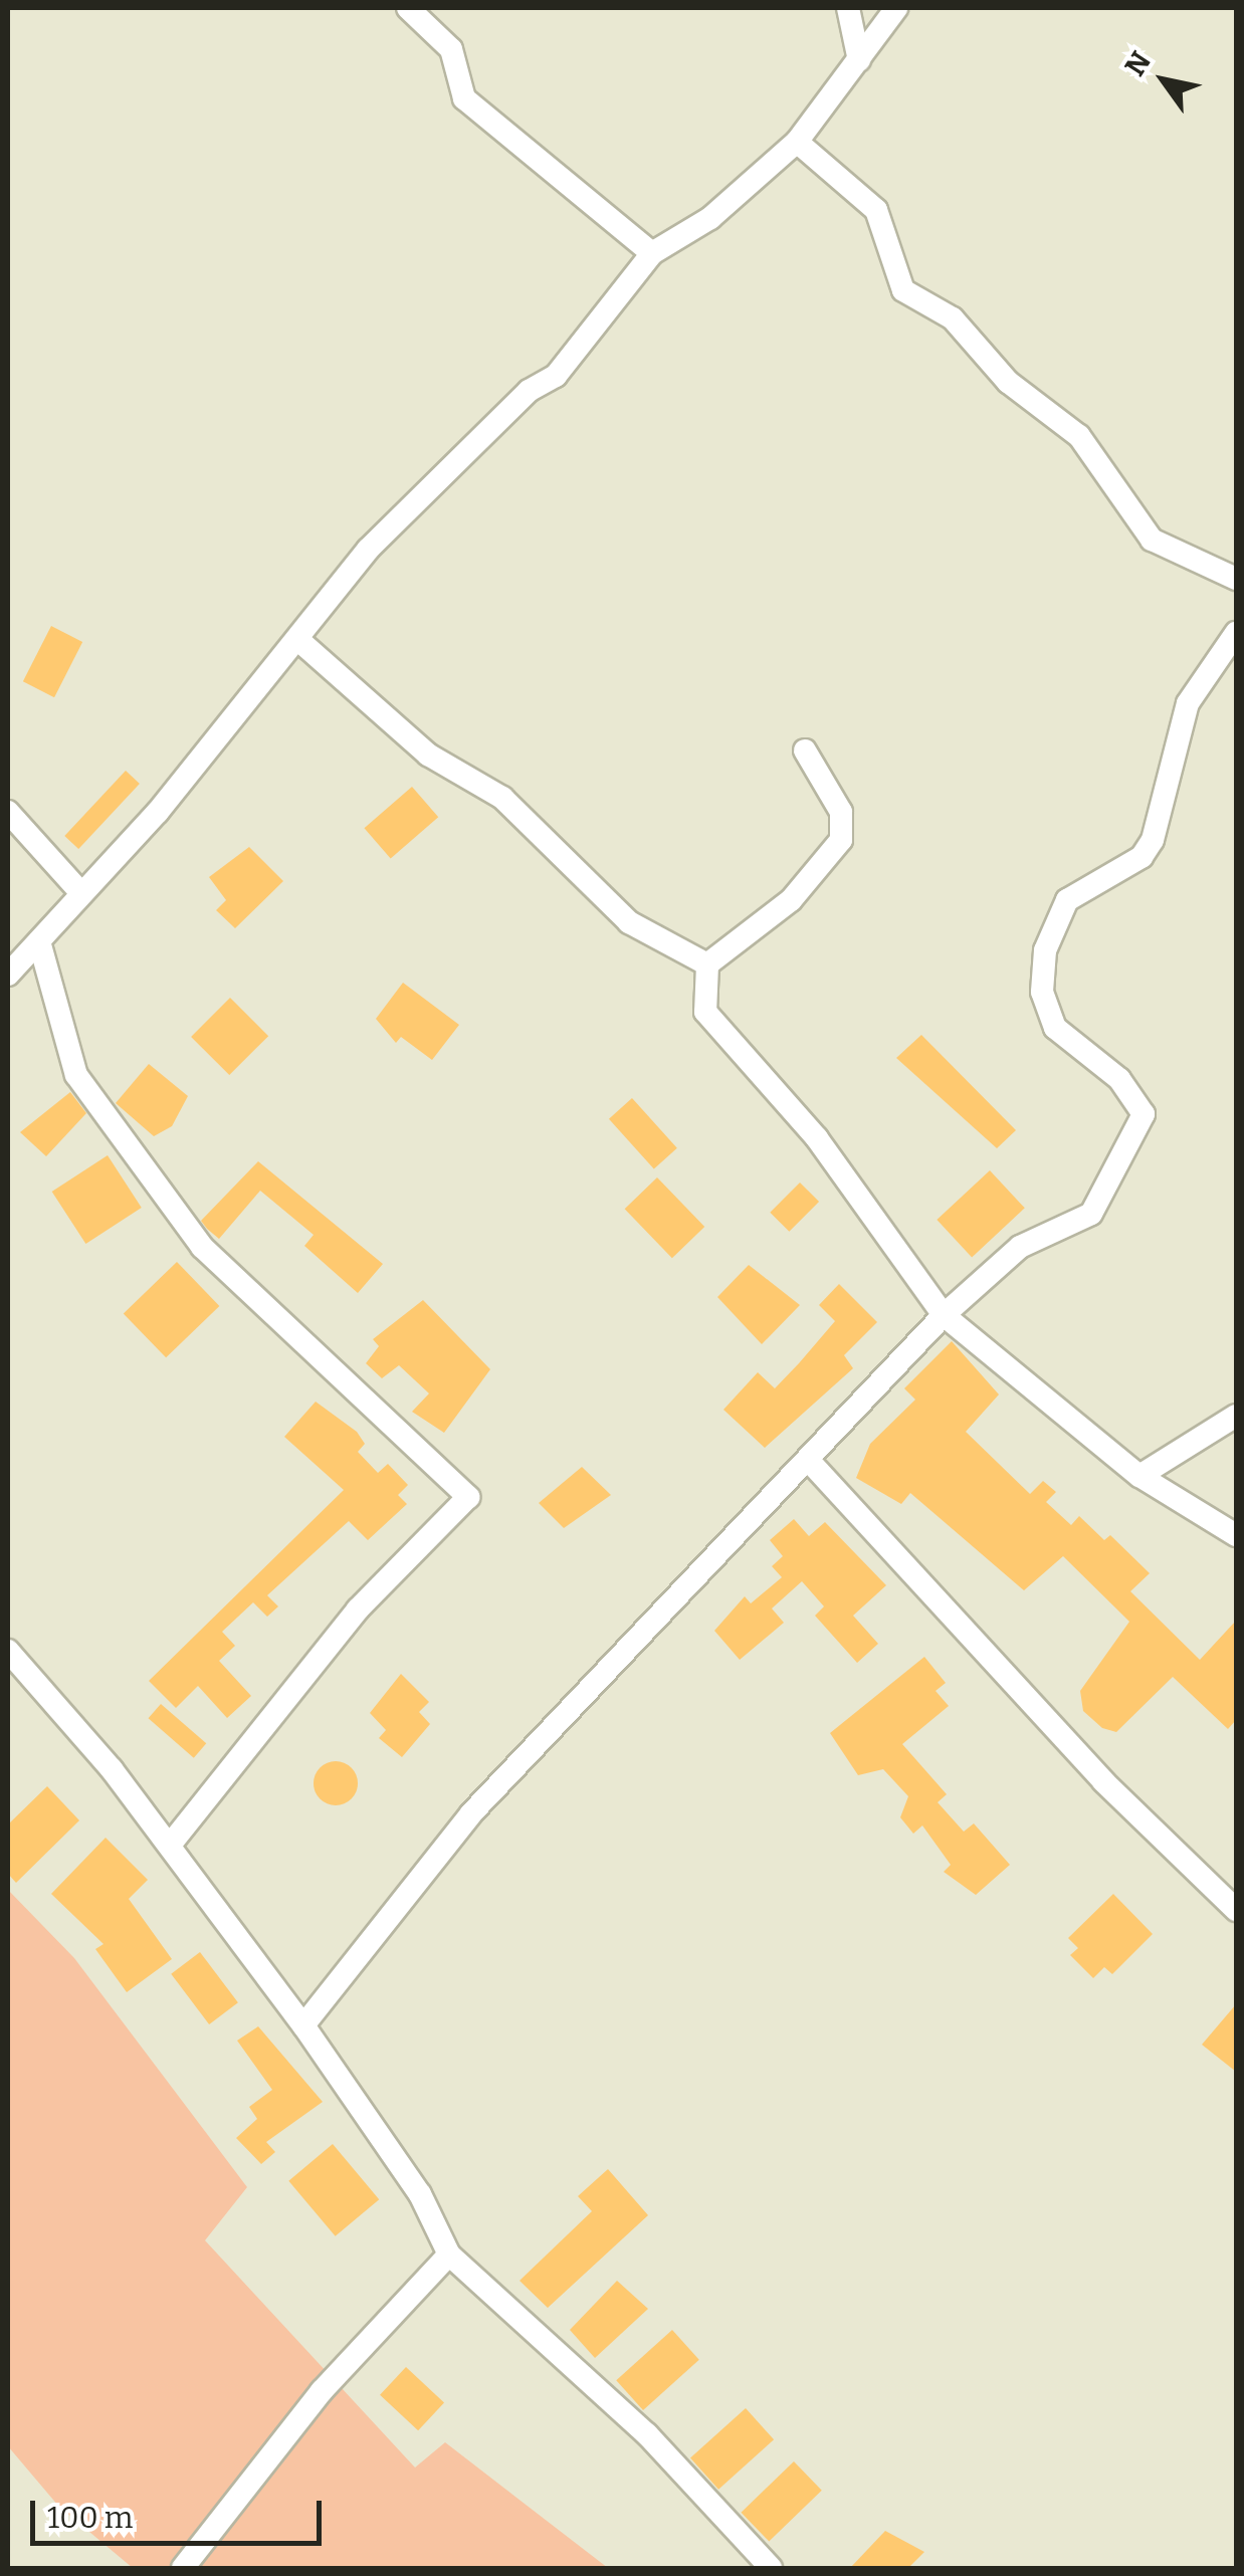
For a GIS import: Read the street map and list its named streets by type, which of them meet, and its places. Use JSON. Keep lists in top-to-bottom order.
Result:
{
  "scale_bar": "100 m",
  "north": "top left"
}
